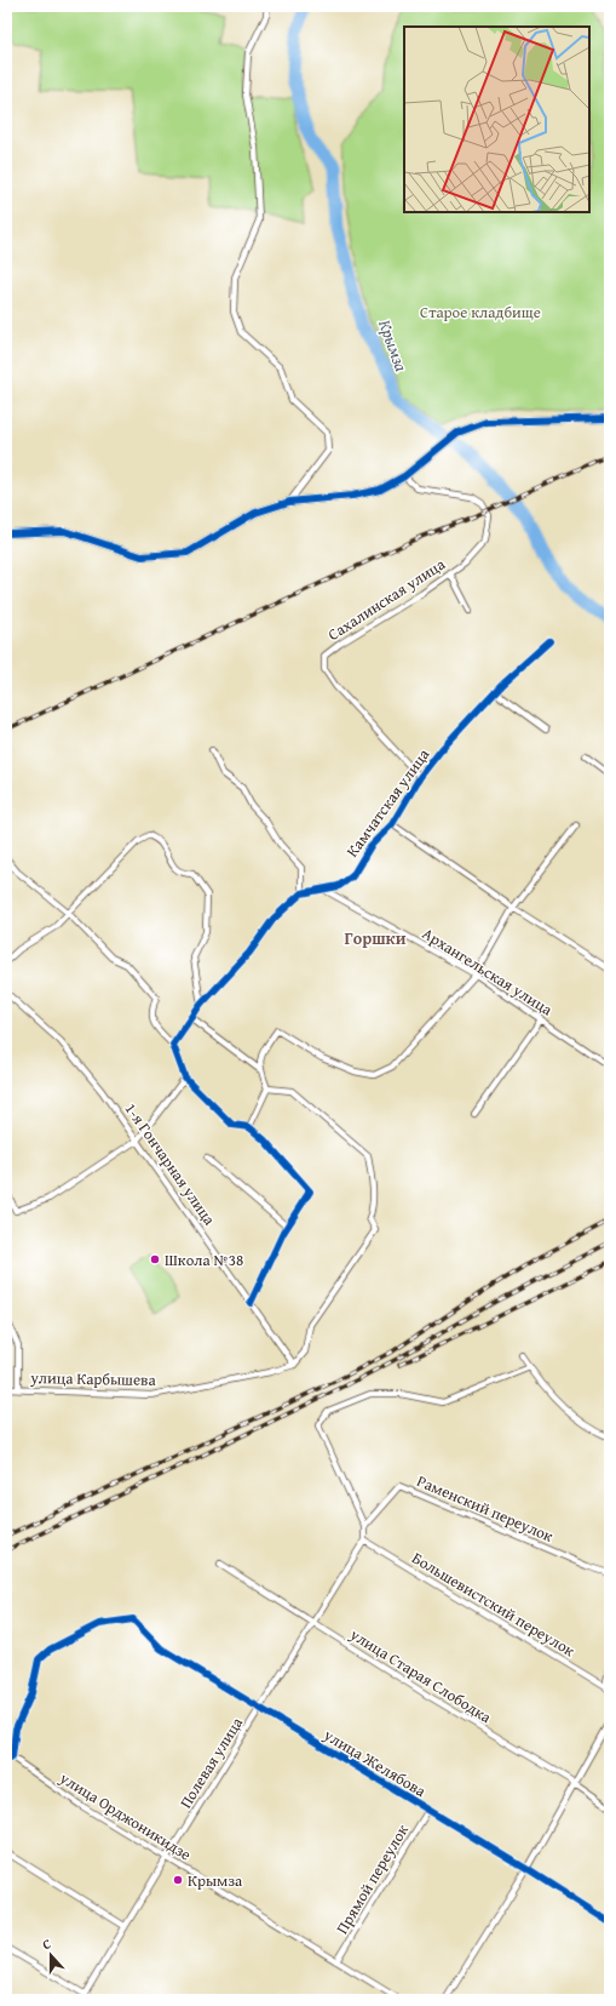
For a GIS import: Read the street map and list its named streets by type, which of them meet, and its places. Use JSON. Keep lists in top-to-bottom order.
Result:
{
  "streets": {
    "street": [
      "Сахалинская улица",
      "Камчатская улица",
      "Архангельская улица",
      "1-я Гончарная улица",
      "улица Карбышева",
      "Раменский переулок",
      "Большевистский переулок",
      "улица Старая Слободка",
      "Полевая улица",
      "улица Желябова",
      "улица Орджоникидзе",
      "Прямой переулок"
    ]
  },
  "crossings": [
    ["Сахалинская улица", "Камчатская улица"],
    ["Камчатская улица", "Архангельская улица"],
    ["1-я Гончарная улица", "улица Карбышева"],
    ["Большевистский переулок", "Полевая улица"],
    ["улица Старая Слободка", "Полевая улица"],
    ["Полевая улица", "улица Желябова"],
    ["Полевая улица", "улица Орджоникидзе"],
    ["улица Желябова", "улица Орджоникидзе"],
    ["улица Желябова", "Прямой переулок"],
    ["улица Орджоникидзе", "Прямой переулок"]
  ],
  "districts": ["Горшки"],
  "water": ["Крымза"],
  "parks": ["Старое кладбище"],
  "places": ["Школа №38", "Крымза"],
  "north": "top"
}
